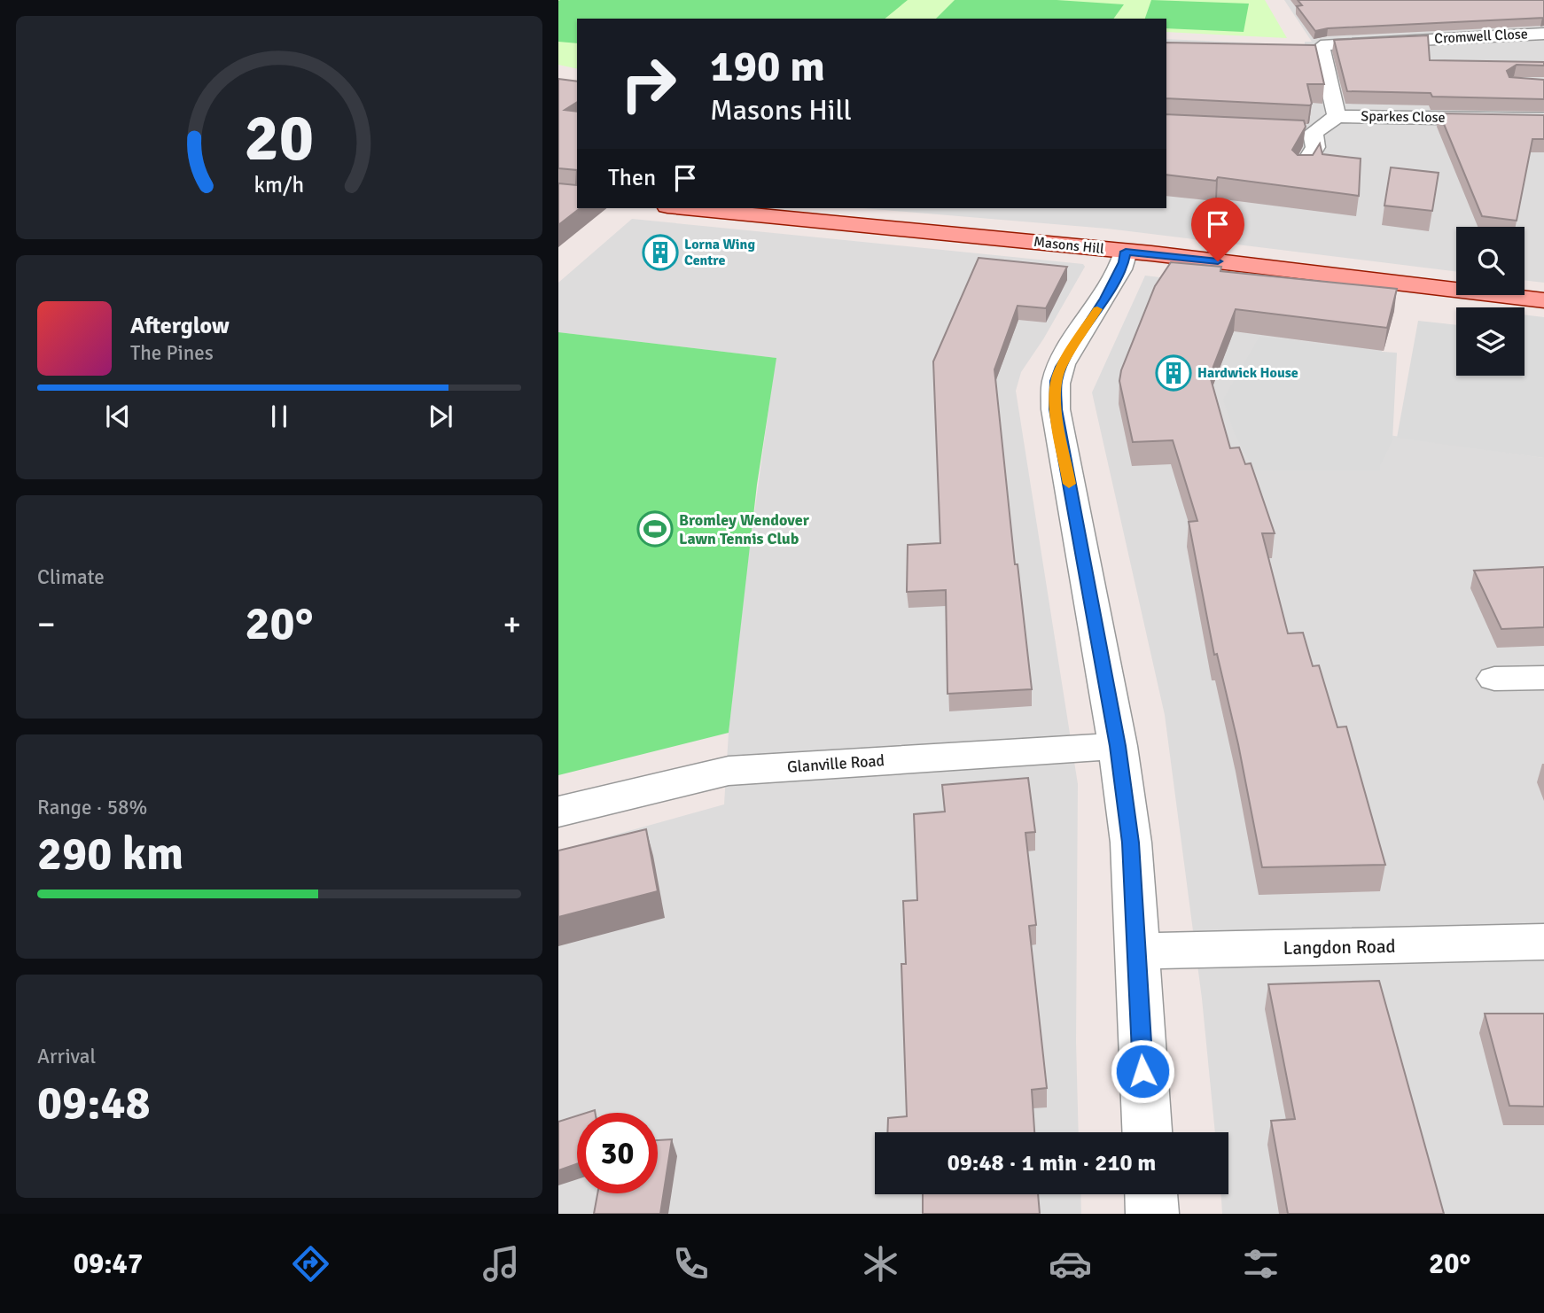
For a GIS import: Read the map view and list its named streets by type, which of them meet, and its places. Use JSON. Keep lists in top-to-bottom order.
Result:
{
  "streets": {
    "main road": ["Masons Hill"],
    "street": [
      "Cromwell Close",
      "Sparkes Close",
      "Glanville Road",
      "Langdon Road"
    ]
  },
  "places": {
    "building": ["Lorna Wing Centre", "Hardwick House"],
    "sports": ["Bromley Wendover Lawn Tennis Club"]
  },
  "page": {
    "turn": ["190 m", "Masons Hill"],
    "then": "Then",
    "song": ["Afterglow", "The Pines"],
    "tile": [
      "Climate",
      ["Range · 58%", "290 km"],
      ["Arrival", "09:48"]
    ],
    "heat": ["−", "20°", "+"],
    "limit": "30",
    "trip": "09:48 · 1 min · 210 m",
    "tabs": ["09:47", "20°"],
    "gauge": ["20", "km/h"]
  }
}
